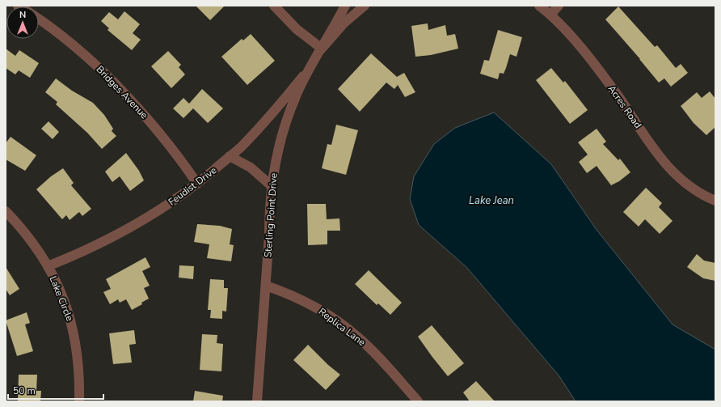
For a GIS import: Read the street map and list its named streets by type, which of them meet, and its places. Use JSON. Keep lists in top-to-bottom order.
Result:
{
  "streets": {
    "street": [
      "Bridges Avenue",
      "Acres Road",
      "Feudist Drive",
      "Sterling Point Drive",
      "Lake Circle",
      "Replica Lane"
    ]
  },
  "crossings": [
    ["Bridges Avenue", "Feudist Drive"],
    ["Feudist Drive", "Sterling Point Drive"],
    ["Feudist Drive", "Lake Circle"],
    ["Sterling Point Drive", "Replica Lane"]
  ],
  "water": ["Lake Jean"],
  "scale_bar": "50 m",
  "north": "top"
}
